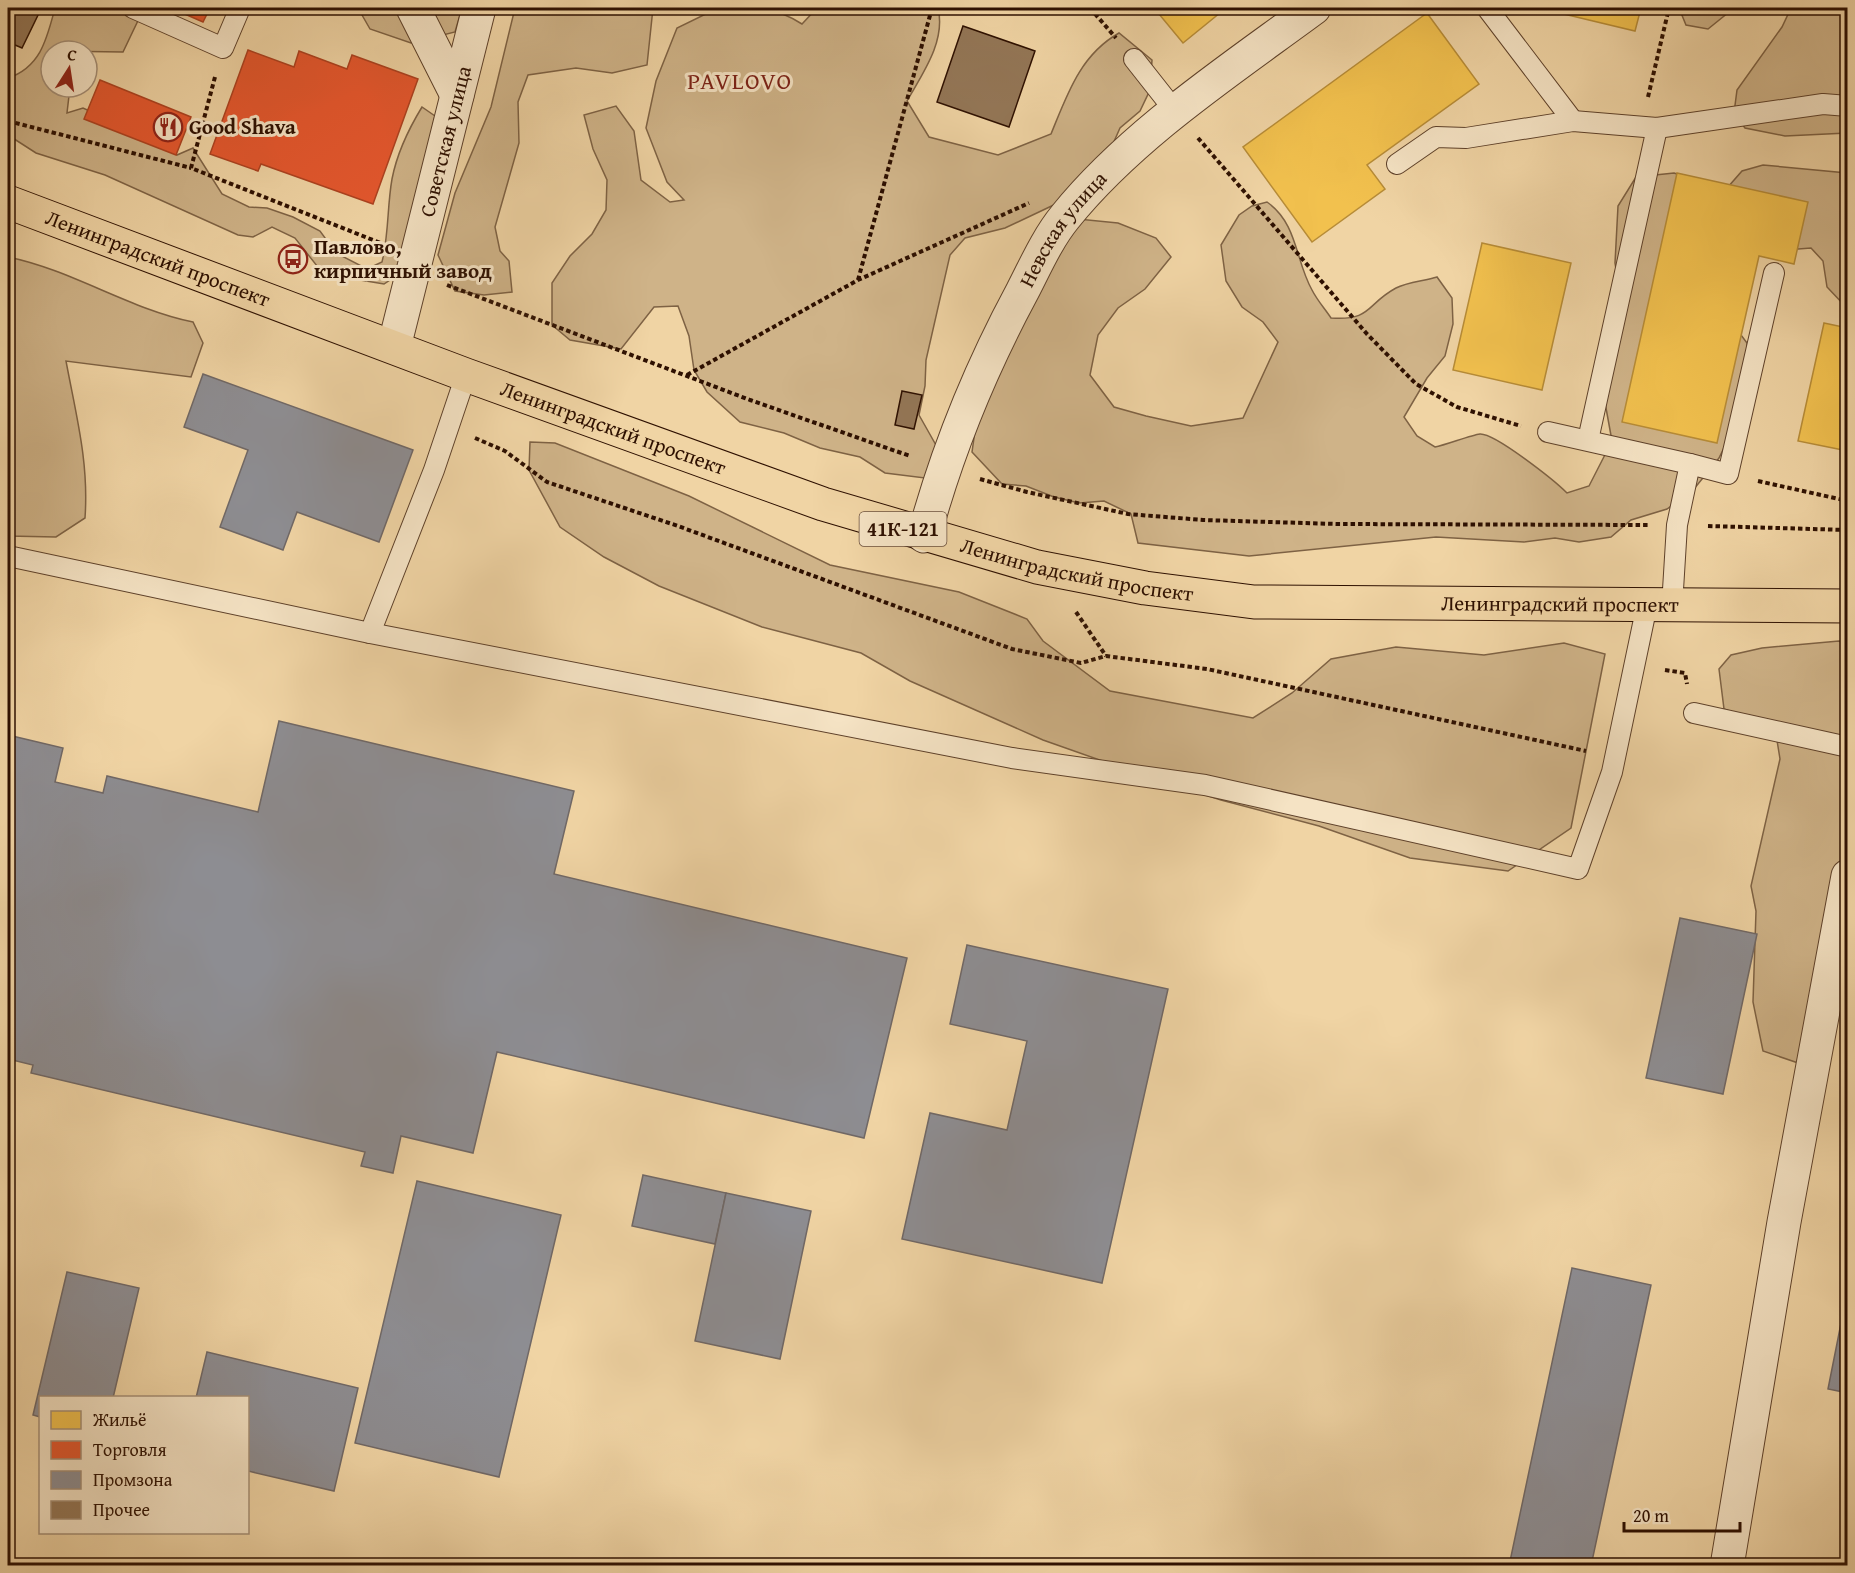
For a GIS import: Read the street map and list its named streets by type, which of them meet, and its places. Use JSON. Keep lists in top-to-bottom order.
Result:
{
  "streets": {
    "main road": ["Ленинградский проспект", "41К-121"],
    "street": ["Советская улица", "Невская улица"]
  },
  "crossings": [
    ["Советская улица", "Ленинградский проспект"],
    ["Невская улица", "Ленинградский проспект"]
  ],
  "districts": ["PAVLOVO"],
  "places": {
    "restaurant": ["Good Shava"],
    "bus stop": ["Павлово, кирпичный завод"]
  },
  "legend": [
    "Жильё",
    "Торговля",
    "Промзона",
    "Прочее"
  ],
  "scale_bar": "20 m",
  "north": "top"
}
